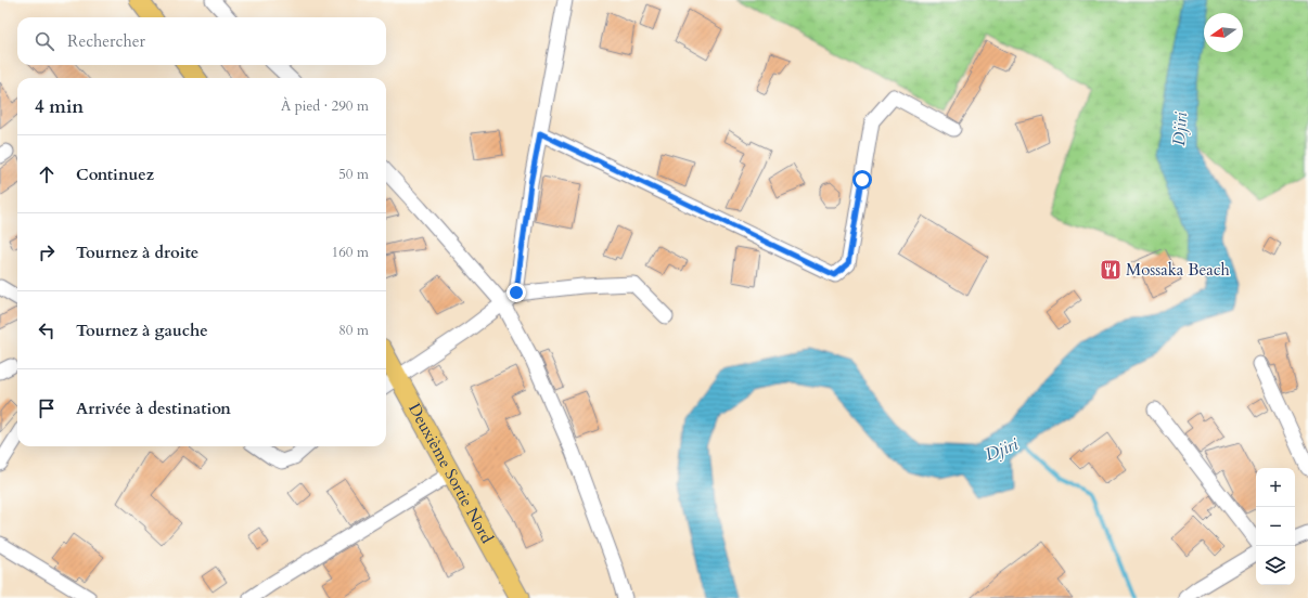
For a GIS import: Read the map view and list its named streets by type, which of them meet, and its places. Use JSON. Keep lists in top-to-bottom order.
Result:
{
  "streets": {
    "main road": ["Deuxième Sortie Nord"]
  },
  "water": ["Djiri"],
  "places": {
    "restaurant": ["Mossaka Beach"]
  },
  "north": "left",
  "page": {
    "search": "Rechercher",
    "heading": ["4 min", "À pied · 290 m"],
    "list": [
      ["Continuez", "50 m"],
      ["Tournez à droite", "160 m"],
      ["Tournez à gauche", "80 m"],
      "Arrivée à destination"
    ],
    "map_buttons": ["+", "−"]
  }
}
